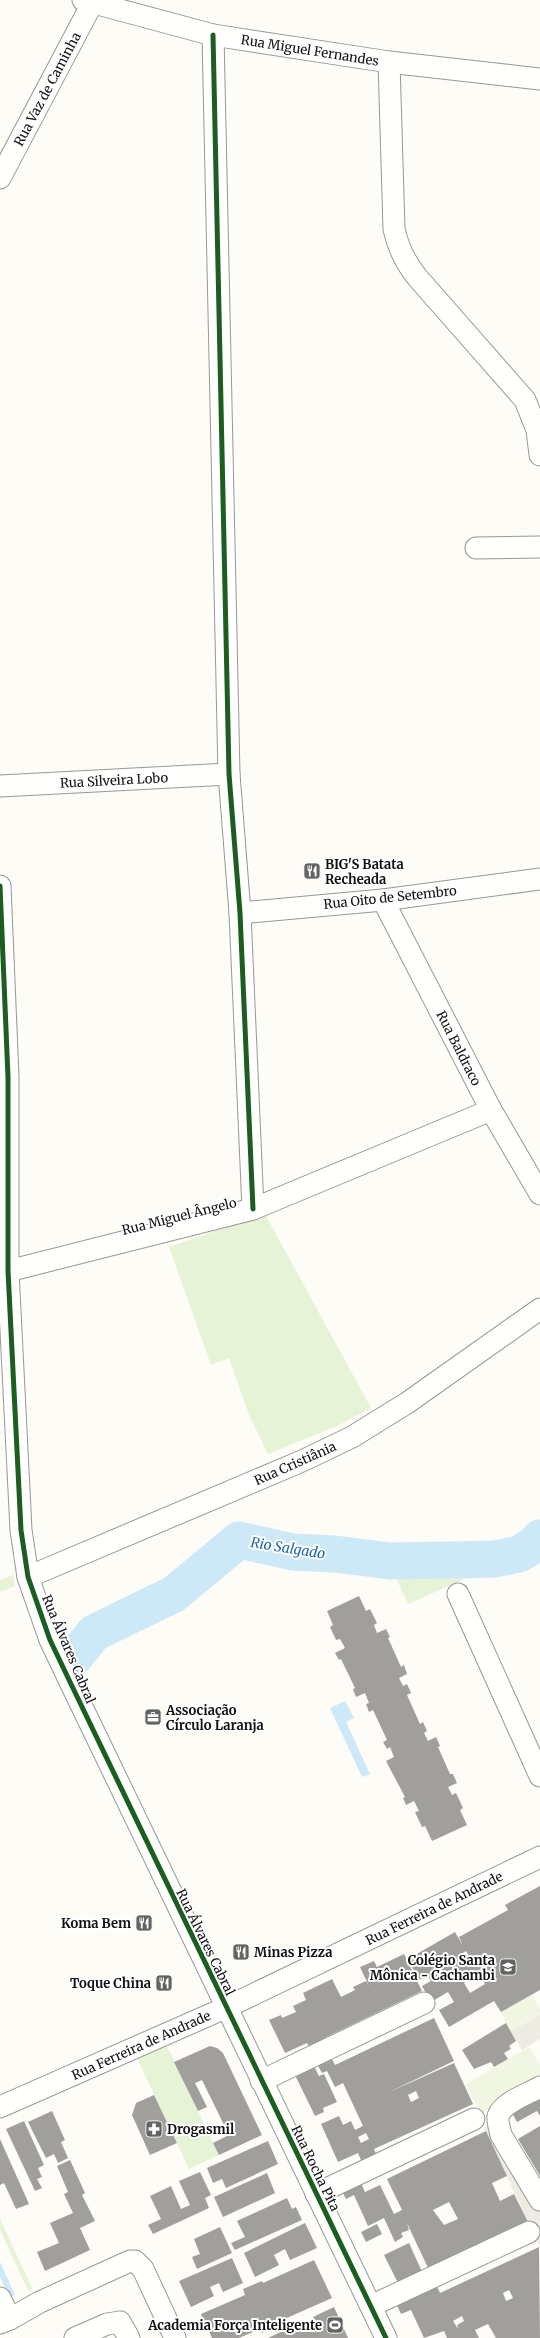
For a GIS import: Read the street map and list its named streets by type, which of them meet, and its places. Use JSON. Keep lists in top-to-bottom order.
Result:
{
  "streets": {
    "street": [
      "Rua Miguel Fernandes",
      "Rua Vaz de Caminha",
      "Rua Silveira Lobo",
      "Rua Oito de Setembro",
      "Rua Baldraco",
      "Rua Miguel Ângelo",
      "Rua Cristiânia",
      "Rua Álvares Cabral",
      "Rua Ferreira de Andrade",
      "Rua Rocha Pita"
    ]
  },
  "crossings": [
    ["Rua Miguel Fernandes", "Rua Vaz de Caminha"],
    ["Rua Oito de Setembro", "Rua Baldraco"],
    ["Rua Baldraco", "Rua Miguel Ângelo"],
    ["Rua Miguel Ângelo", "Rua Álvares Cabral"],
    ["Rua Cristiânia", "Rua Álvares Cabral"],
    ["Rua Álvares Cabral", "Rua Ferreira de Andrade"],
    ["Rua Álvares Cabral", "Rua Rocha Pita"],
    ["Rua Ferreira de Andrade", "Rua Rocha Pita"]
  ],
  "water": ["Rio Salgado"],
  "places": {
    "restaurant": [
      "BIG'S Batata Recheada",
      "Koma Bem",
      "Minas Pizza",
      "Toque China"
    ],
    "office": ["Associação Círculo Laranja"],
    "school or university": ["Colégio Santa Mônica - Cachambi"],
    "pharmacy": ["Drogasmil"],
    "sports": ["Academia Força Inteligente"]
  }
}
